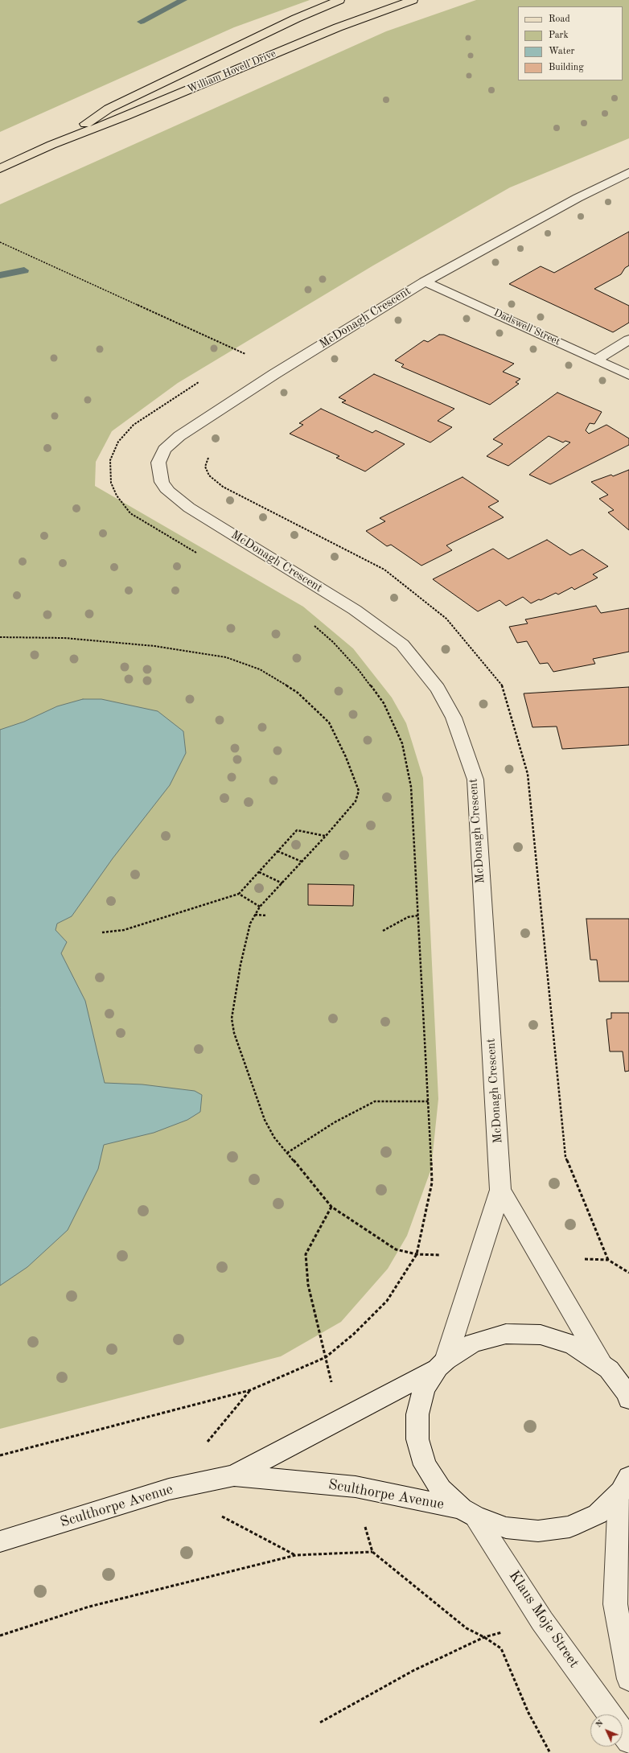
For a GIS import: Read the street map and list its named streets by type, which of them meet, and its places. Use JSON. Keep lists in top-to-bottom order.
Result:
{
  "streets": {
    "main road": ["William Hovell Drive"],
    "street": [
      "McDonagh Crescent",
      "Dadswell Street",
      "Sculthorpe Avenue",
      "Klaus Moje Street"
    ]
  },
  "crossings": [
    ["McDonagh Crescent", "Dadswell Street"],
    ["McDonagh Crescent", "Sculthorpe Avenue"],
    ["Sculthorpe Avenue", "Klaus Moje Street"]
  ],
  "legend": [
    "Road",
    "Park",
    "Water",
    "Building"
  ],
  "north": "top left"
}
